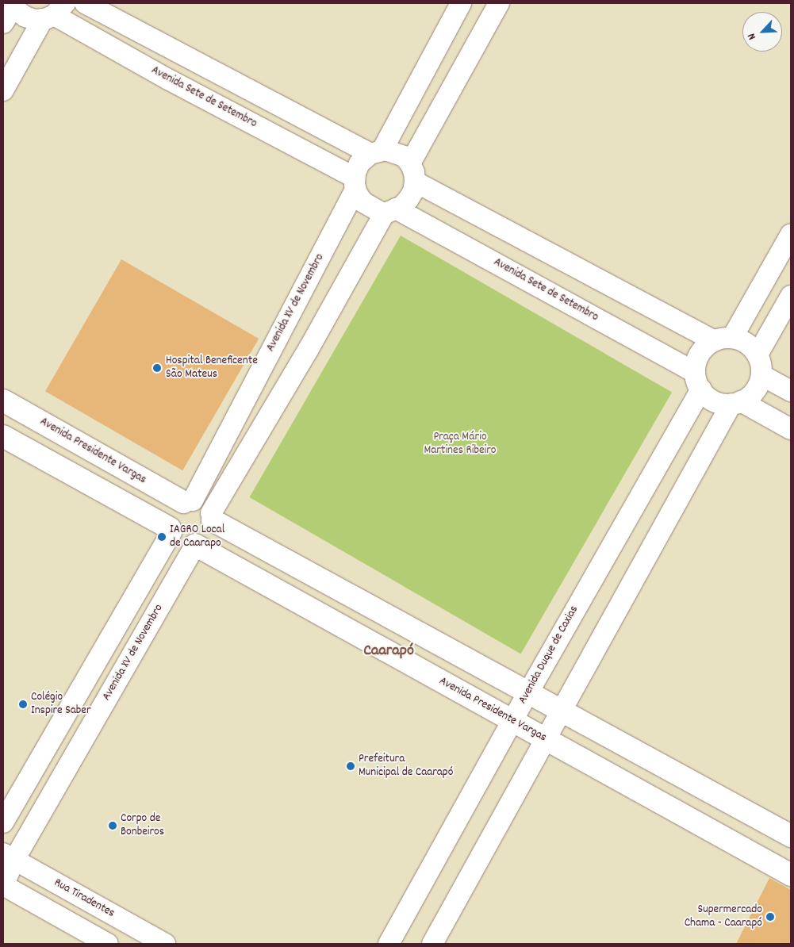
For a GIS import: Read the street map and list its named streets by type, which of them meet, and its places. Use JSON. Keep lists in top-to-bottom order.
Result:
{
  "streets": {
    "main road": ["Avenida Presidente Vargas"],
    "street": [
      "Avenida Sete de Setembro",
      "Avenida XV de Novembro",
      "Avenida Duque de Caxias",
      "Rua Tiradentes"
    ]
  },
  "crossings": [
    ["Avenida Sete de Setembro", "Avenida XV de Novembro"],
    ["Avenida Sete de Setembro", "Avenida Duque de Caxias"],
    ["Avenida XV de Novembro", "Avenida Presidente Vargas"],
    ["Avenida XV de Novembro", "Rua Tiradentes"],
    ["Avenida Presidente Vargas", "Avenida Duque de Caxias"]
  ],
  "districts": ["Caarapó"],
  "parks": ["Praça Mário Martines Ribeiro"],
  "places": [
    "Hospital Beneficente São Mateus",
    "IAGRO Local de Caarapo",
    "Colégio Inspire Saber",
    "Prefeitura Municipal de Caarapó",
    "Corpo de Bonbeiros",
    "Supermercado Chama - Caarapó"
  ],
  "north": "bottom left"
}
